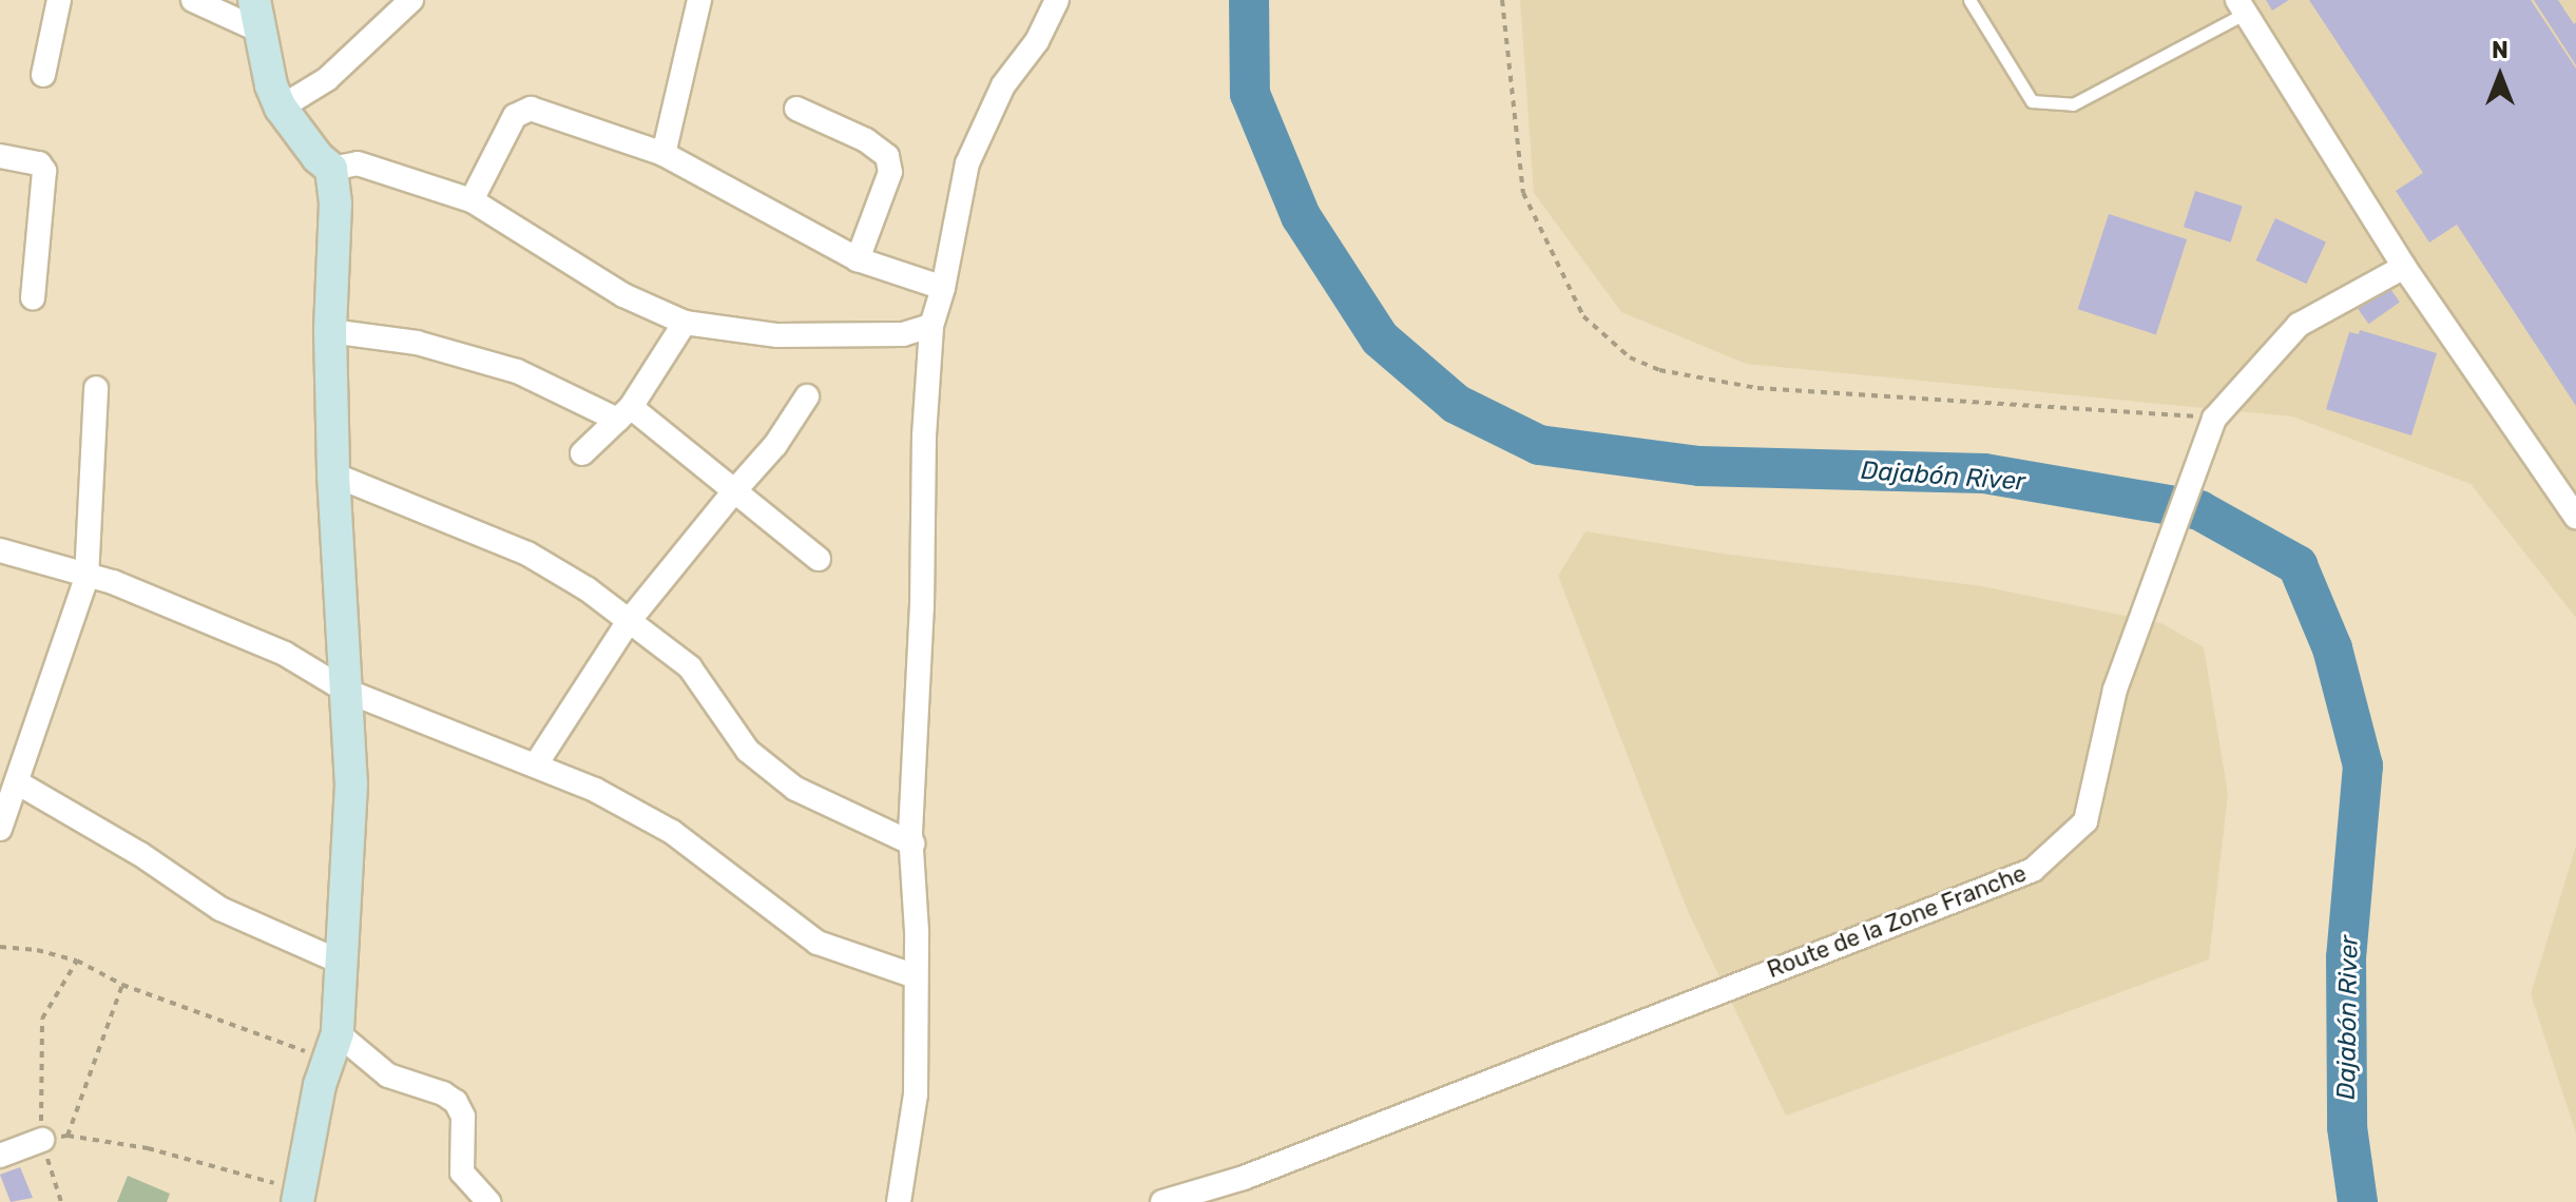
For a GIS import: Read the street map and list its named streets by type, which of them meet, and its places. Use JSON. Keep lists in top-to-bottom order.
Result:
{
  "streets": {
    "street": ["Route de la Zone Franche"]
  },
  "water": ["Dajabón River"],
  "north": "top"
}
